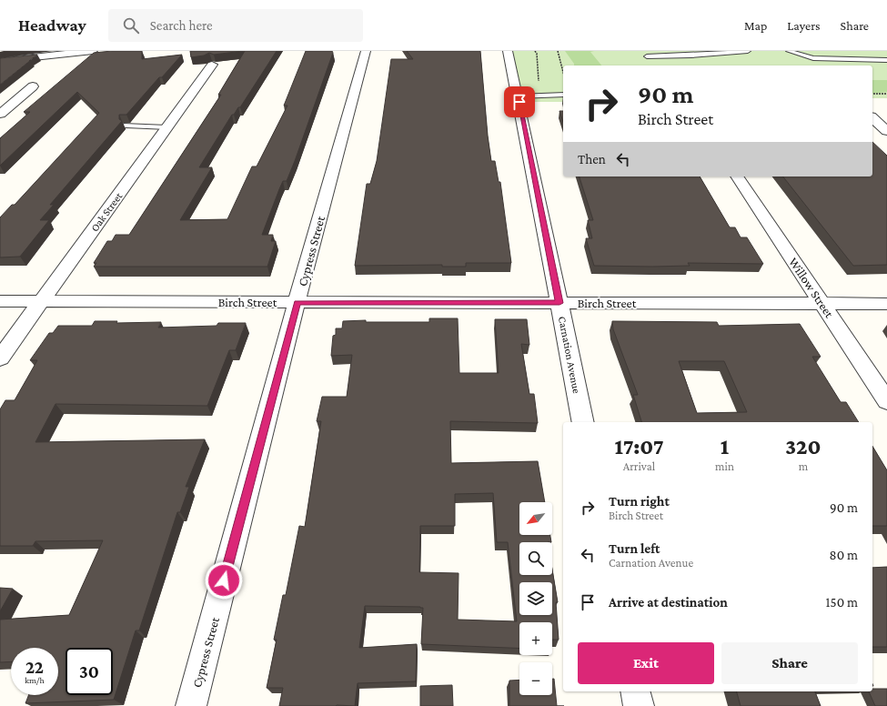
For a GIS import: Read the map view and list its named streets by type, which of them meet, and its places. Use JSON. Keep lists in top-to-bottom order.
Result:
{
  "streets": {
    "street": [
      "Oak Street",
      "Cypress Street",
      "Willow Street",
      "Birch Street",
      "Carnation Avenue"
    ]
  },
  "crossings": [
    ["Oak Street", "Birch Street"],
    ["Cypress Street", "Birch Street"],
    ["Willow Street", "Birch Street"],
    ["Birch Street", "Carnation Avenue"]
  ],
  "north": "bottom left",
  "page": {
    "header": "Headway",
    "search": "Search here",
    "nav": ["Map", "Layers", "Share"],
    "turn": ["90 m", "Birch Street"],
    "then": "Then",
    "eta": [
      "17:07",
      "Arrival",
      "1",
      "min",
      "320",
      "m"
    ],
    "list": [
      {
        "name": "Turn right",
        "note": "Birch Street",
        "value": "90 m"
      },
      {
        "name": "Turn left",
        "note": "Carnation Avenue",
        "value": "80 m"
      },
      {
        "name": "Arrive at destination",
        "value": "150 m"
      }
    ],
    "map_buttons": ["+", "−"],
    "buttons": ["Exit", "Share"],
    "speed": "22 km/h",
    "limit": "30"
  }
}
